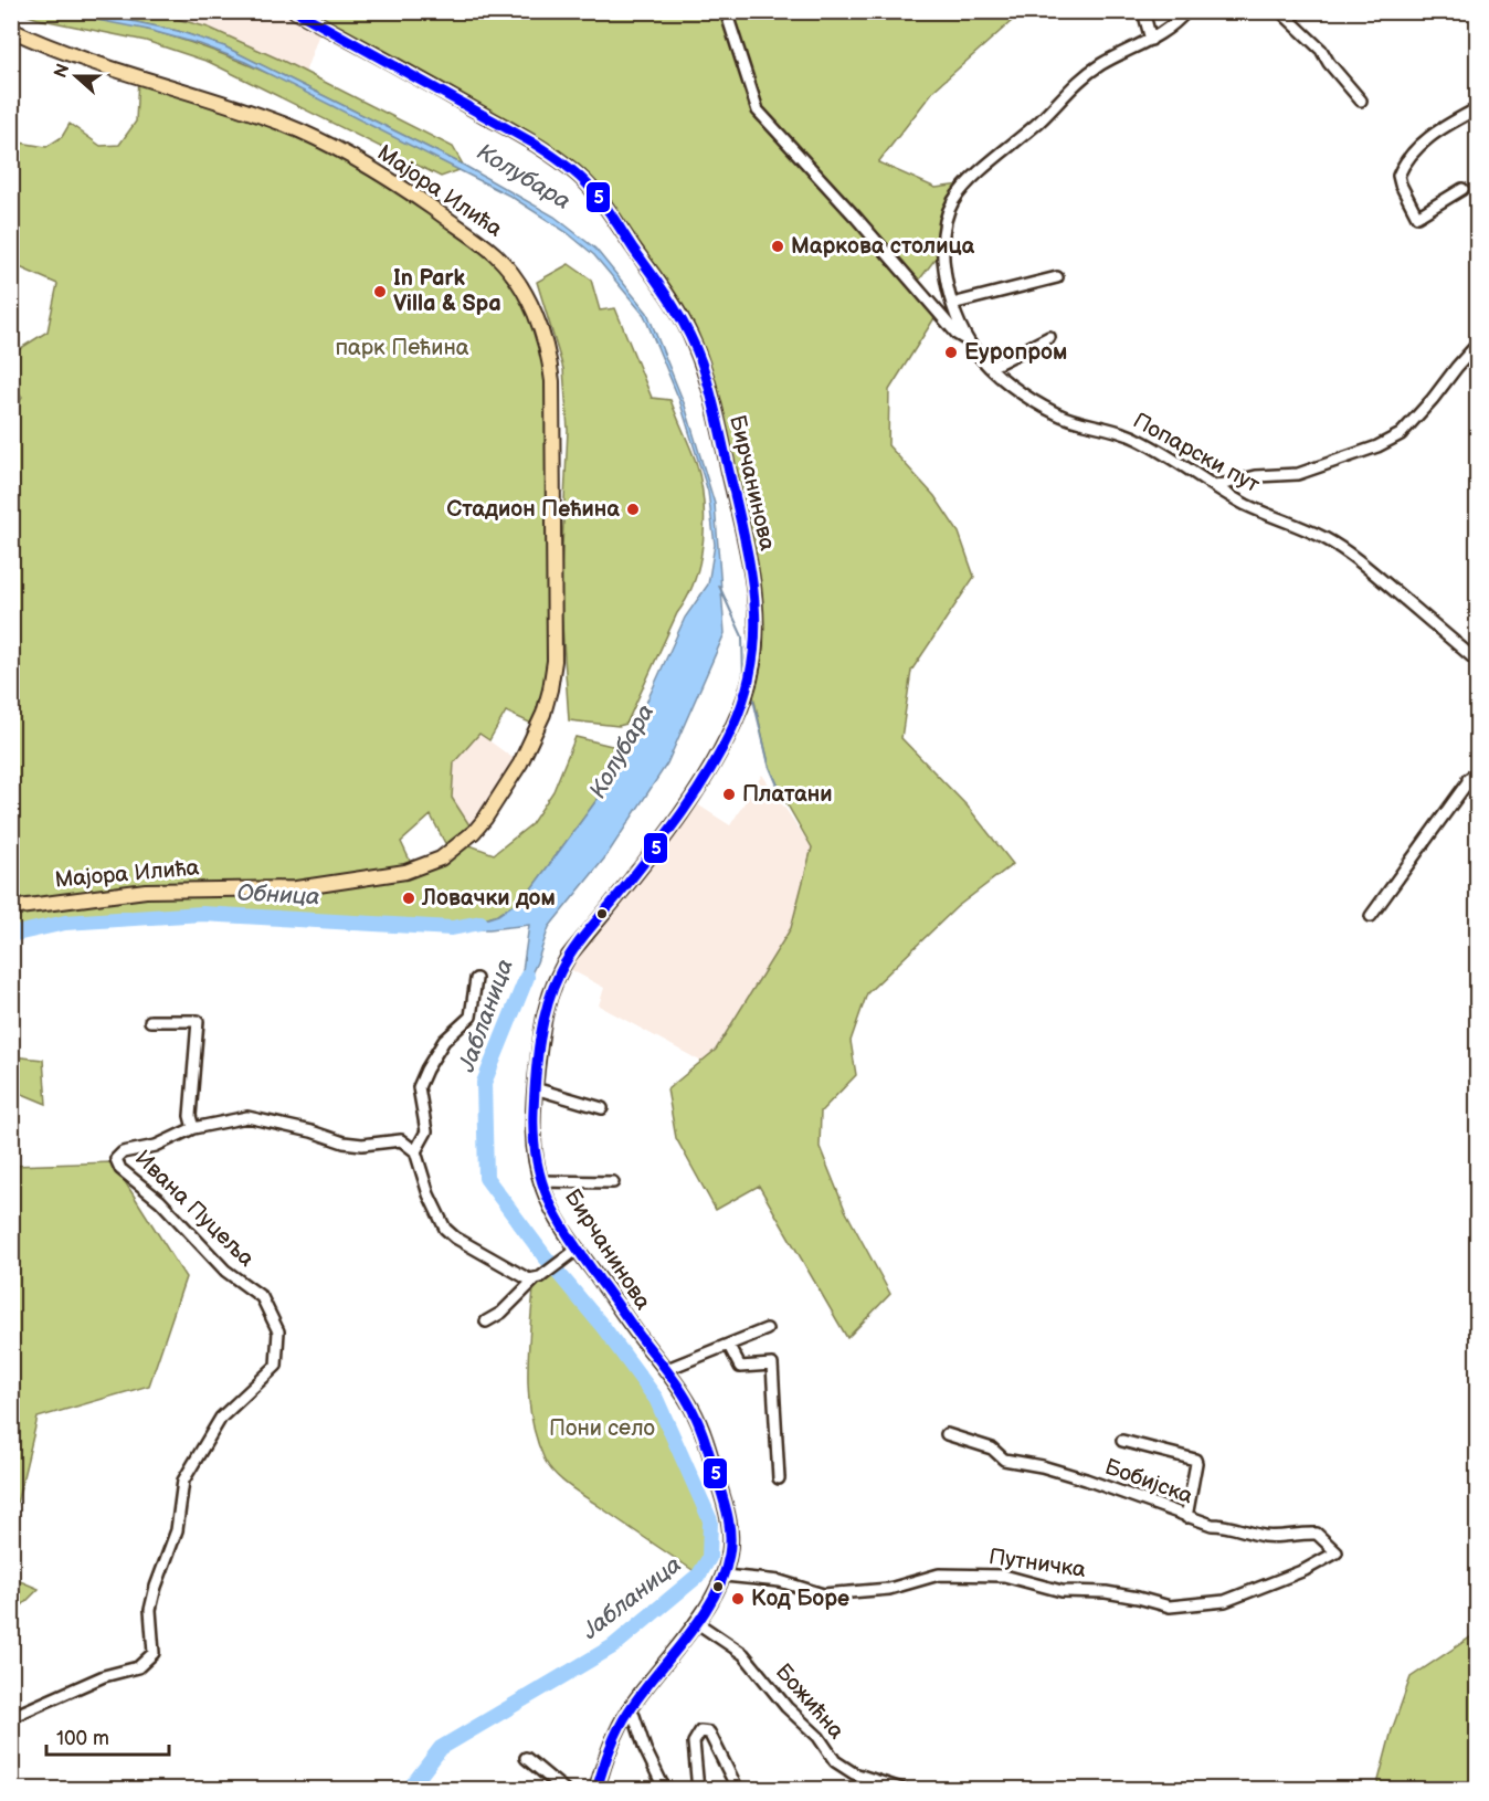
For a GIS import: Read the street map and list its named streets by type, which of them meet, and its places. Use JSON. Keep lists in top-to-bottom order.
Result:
{
  "streets": {
    "main road": ["Мајора Илића", "Бирчанинова"],
    "street": [
      "Попарски пут",
      "Ивана Пуцеља",
      "Бобијска",
      "Путничка",
      "Божићна"
    ]
  },
  "crossings": [
    ["Бирчанинова", "Путничка"],
    ["Бобијска", "Путничка"]
  ],
  "water": ["Колубара", "Обница", "Јабланица"],
  "parks": ["парк Пећина", "Пони село"],
  "places": [
    "Маркова столица",
    "In Park Villa & Spa",
    "Еуропром",
    "Стадион Пећина",
    "Платани",
    "Ловачки дом",
    "Код Боре"
  ],
  "lines": ["transit line 5"],
  "scale_bar": "100 m",
  "north": "left"
}
